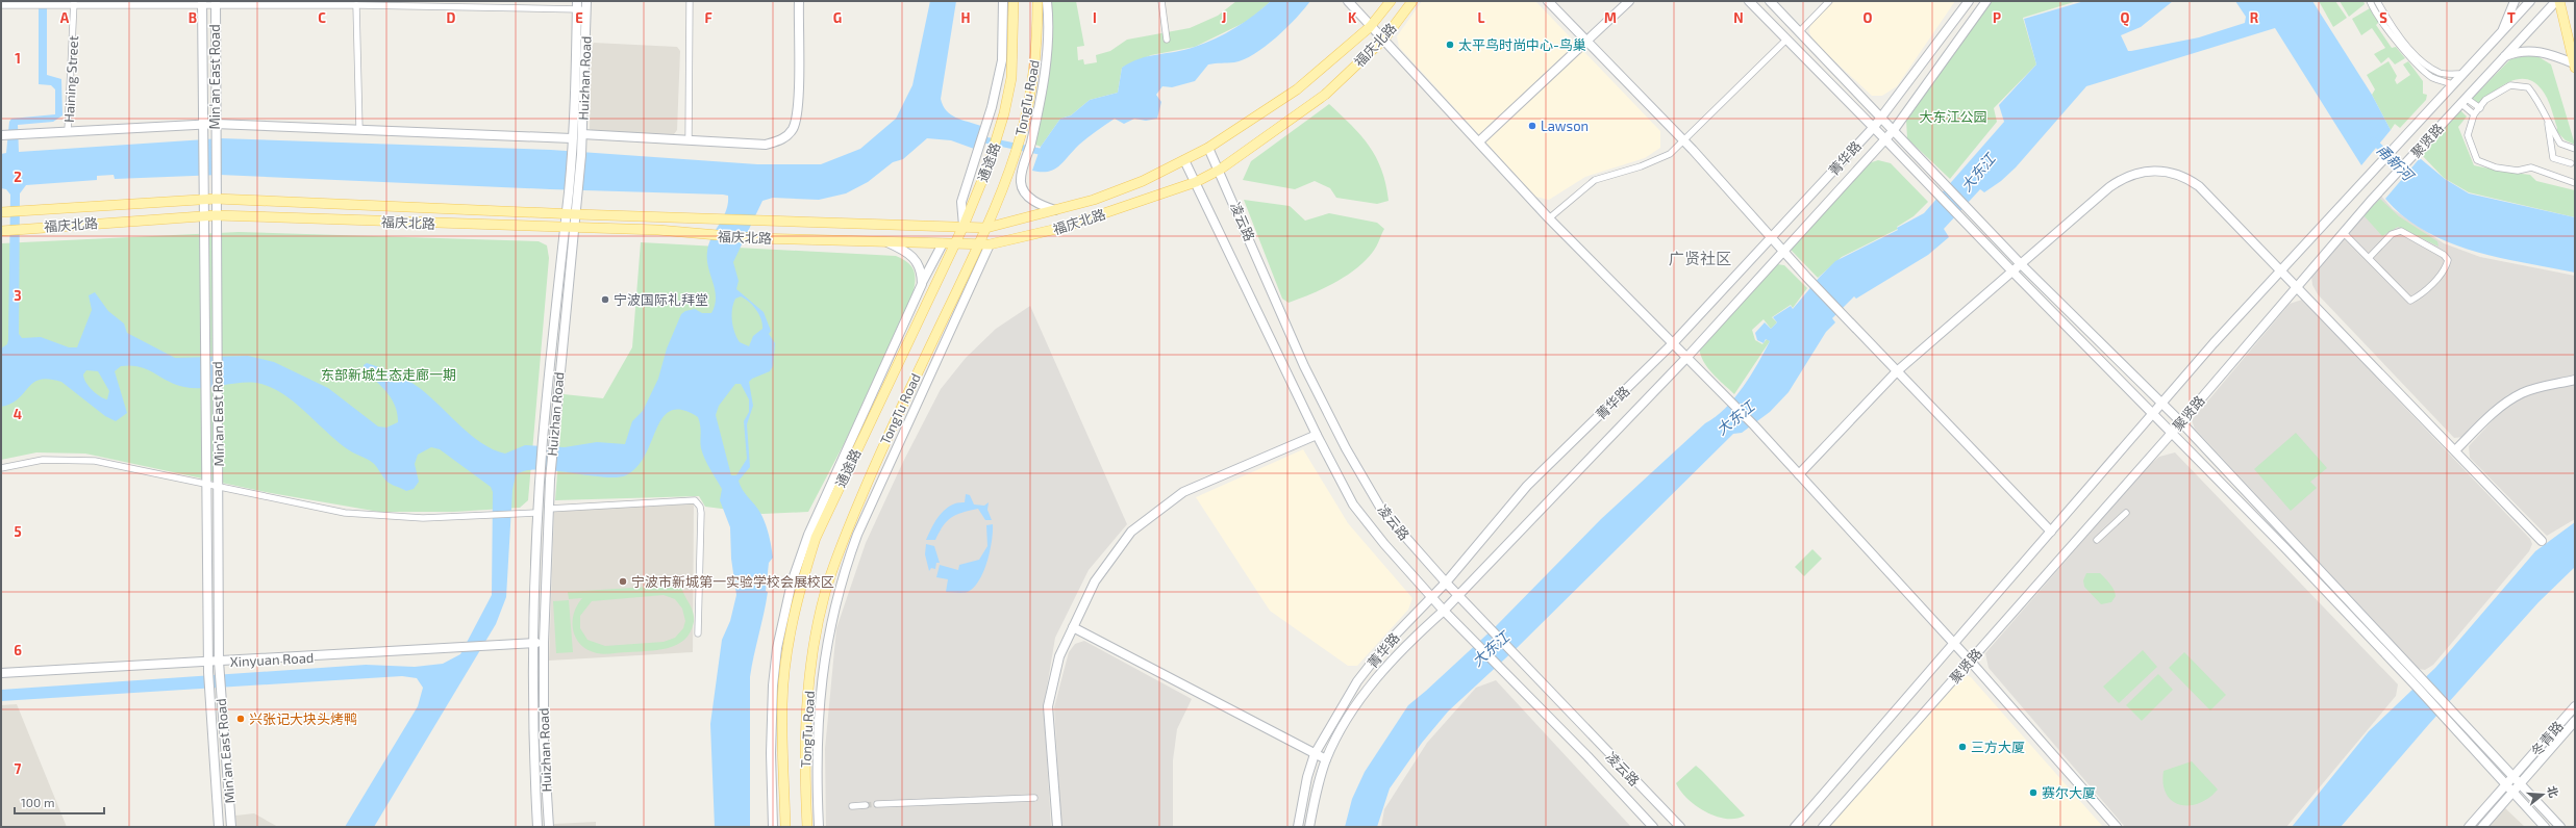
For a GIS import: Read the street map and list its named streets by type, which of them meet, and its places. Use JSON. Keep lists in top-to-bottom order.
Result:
{
  "streets": {
    "main road": [
      "福庆北路",
      "Min'an East Road",
      "Huizhan Road",
      "TongTu Road",
      "聚贤路",
      "菁华路",
      "通途路",
      "凌云路",
      "Xinyuan Road",
      "冬青路"
    ],
    "street": ["Haining Street"]
  },
  "crossings": [
    ["福庆北路", "Min'an East Road"],
    ["福庆北路", "Huizhan Road"],
    ["福庆北路", "TongTu Road"],
    ["福庆北路", "通途路"],
    ["福庆北路", "凌云路"],
    ["Min'an East Road", "Xinyuan Road"],
    ["Huizhan Road", "Xinyuan Road"],
    ["TongTu Road", "通途路"],
    ["菁华路", "凌云路"]
  ],
  "districts": ["广贤社区"],
  "water": ["甬新河", "大东江"],
  "parks": ["大东江公园", "东部新城生态走廊一期"],
  "places": [
    "太平鸟时尚中心-鸟巢",
    "Lawson",
    "宁波国际礼拜堂",
    "宁波市新城第一实验学校会展校区",
    "兴张记大块头烤鸭",
    "三方大厦",
    "赛尔大厦"
  ],
  "scale_bar": "100 m",
  "north": "right",
  "grid": {
    "columns": [
      "A",
      "B",
      "C",
      "D",
      "E",
      "F",
      "G",
      "H",
      "I",
      "J",
      "K",
      "L",
      "M",
      "N",
      "O",
      "P",
      "Q",
      "R",
      "S",
      "T"
    ],
    "rows": [
      "1",
      "2",
      "3",
      "4",
      "5",
      "6",
      "7"
    ]
  }
}
